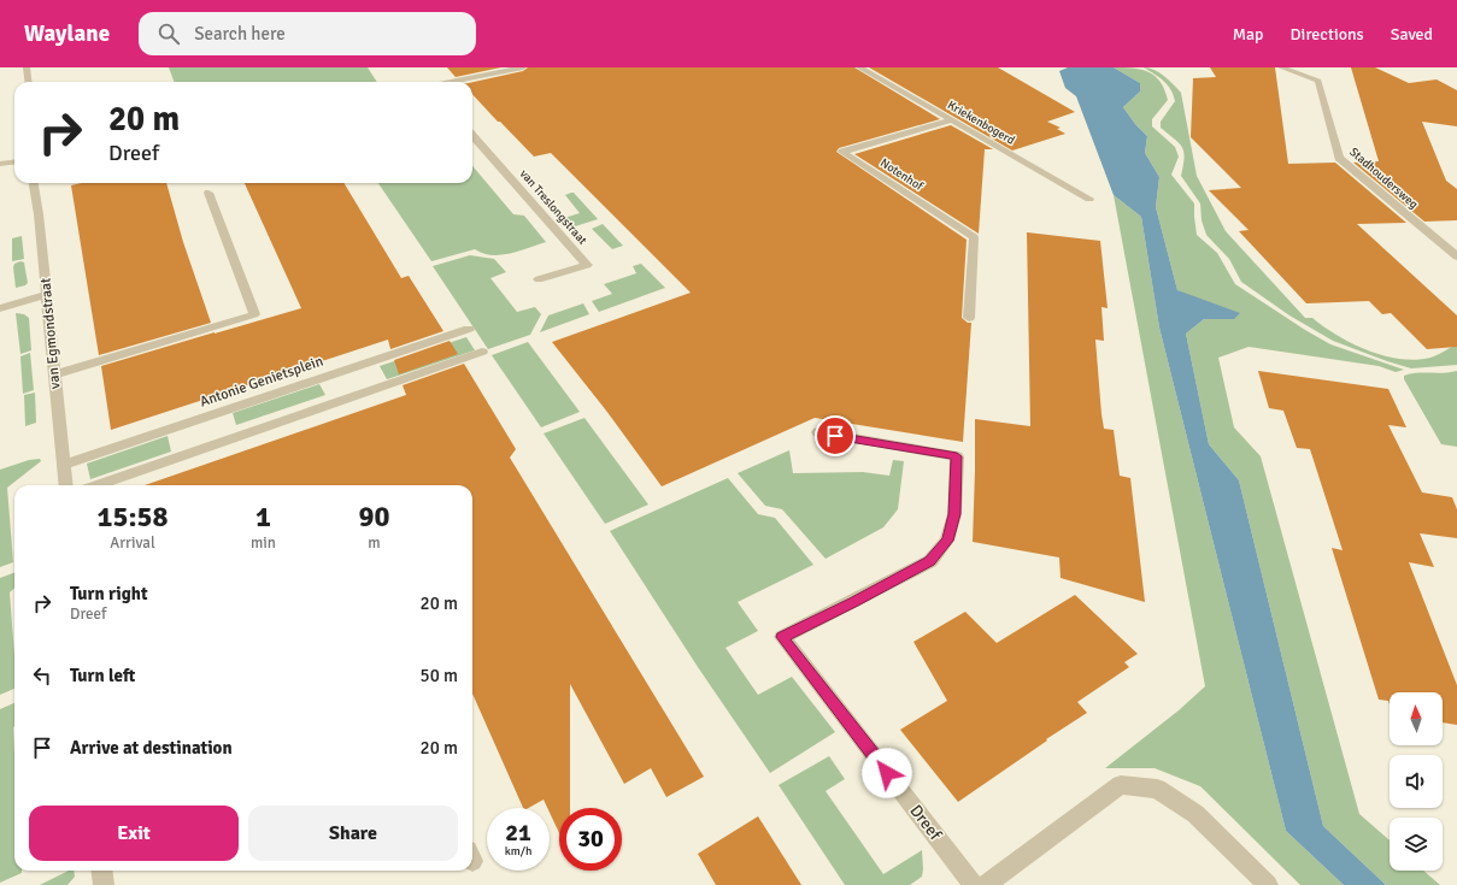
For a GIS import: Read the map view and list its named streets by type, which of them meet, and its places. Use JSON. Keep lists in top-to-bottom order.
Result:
{
  "streets": {
    "street": [
      "Kriekenbogerd",
      "Notenhof",
      "Stadhoudersweg",
      "van Treslongstraat",
      "van Egmondstraat",
      "Antonie Genietsplein",
      "Dreef"
    ]
  },
  "crossings": [
    ["Kriekenbogerd", "Notenhof"],
    ["van Egmondstraat", "Antonie Genietsplein"]
  ],
  "north": "top",
  "page": {
    "header": "Waylane",
    "search": "Search here",
    "nav": ["Map", "Directions", "Saved"],
    "turn": ["20 m", "Dreef"],
    "eta": [
      "15:58",
      "Arrival",
      "1",
      "min",
      "90",
      "m"
    ],
    "list": [
      {
        "name": "Turn right",
        "note": "Dreef",
        "value": "20 m"
      },
      {
        "name": "Turn left",
        "value": "50 m"
      },
      {
        "name": "Arrive at destination",
        "value": "20 m"
      }
    ],
    "buttons": ["Exit", "Share"],
    "speed": "21 km/h",
    "limit": "30"
  }
}
